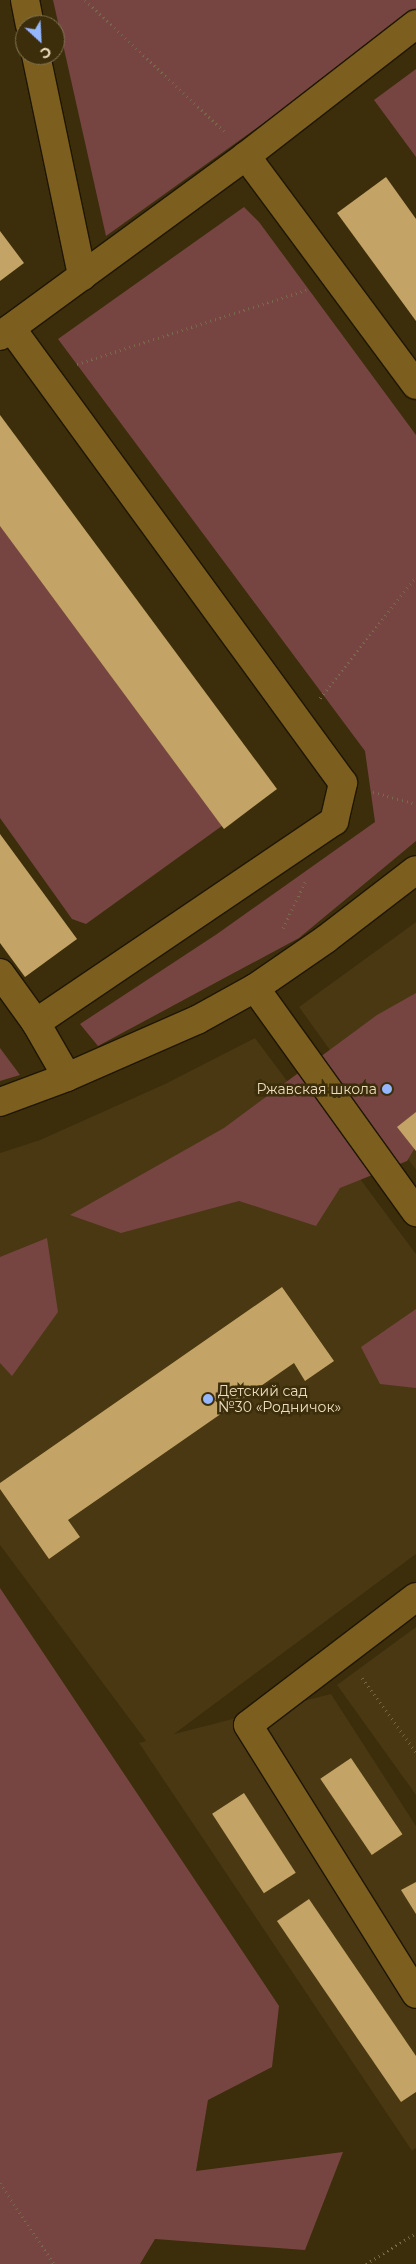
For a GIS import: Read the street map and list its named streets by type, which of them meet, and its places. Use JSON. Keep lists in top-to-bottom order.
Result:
{
  "places": ["Ржавская школа", "Детский сад №30 «Родничок»"],
  "north": "bottom right"
}
